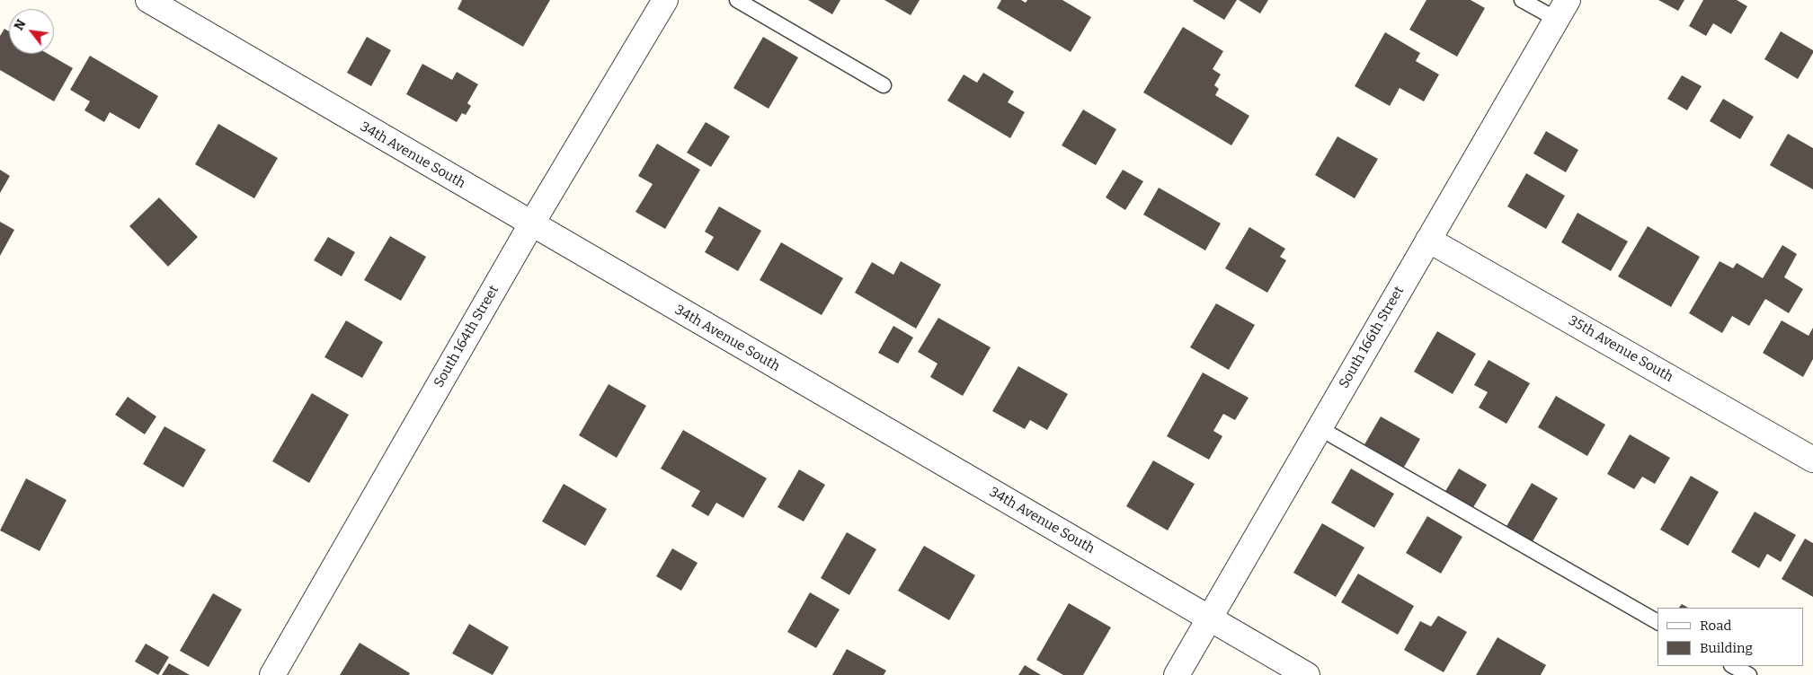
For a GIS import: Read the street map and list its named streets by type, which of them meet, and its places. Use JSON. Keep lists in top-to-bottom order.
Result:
{
  "streets": {
    "street": [
      "34th Avenue South",
      "South 164th Street",
      "South 166th Street",
      "35th Avenue South"
    ]
  },
  "crossings": [
    ["34th Avenue South", "South 164th Street"],
    ["34th Avenue South", "South 166th Street"],
    ["South 166th Street", "35th Avenue South"]
  ],
  "legend": ["Road", "Building"],
  "north": "top left"
}
